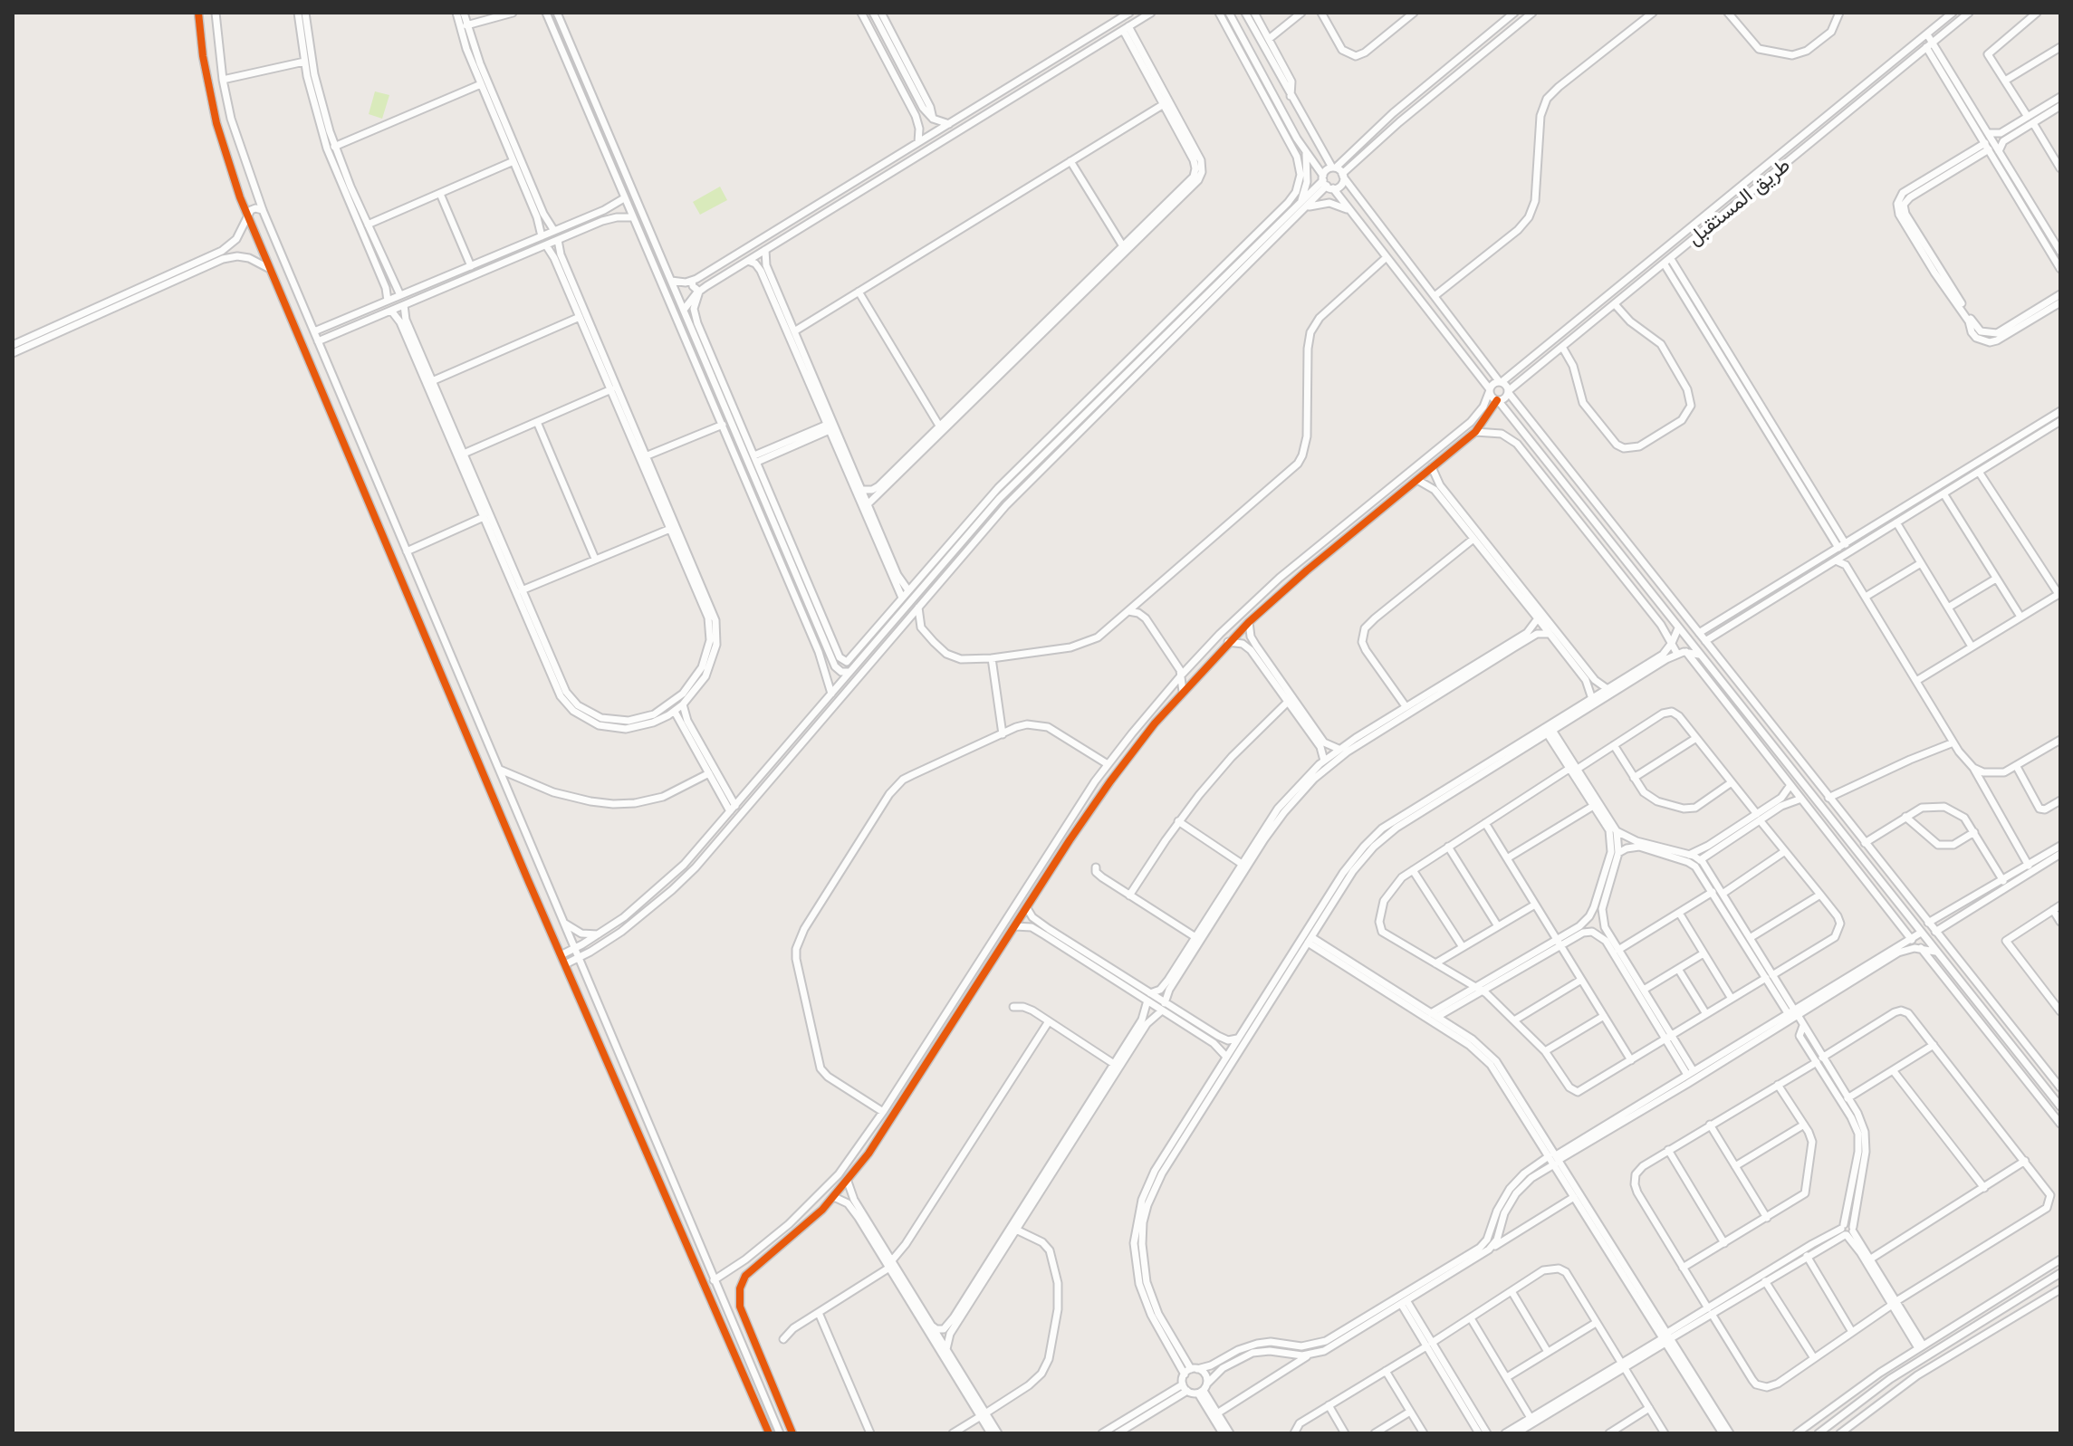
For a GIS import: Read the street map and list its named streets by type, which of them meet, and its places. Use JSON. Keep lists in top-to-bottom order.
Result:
{
  "streets": {
    "street": ["طريق المستقبل"]
  }
}
